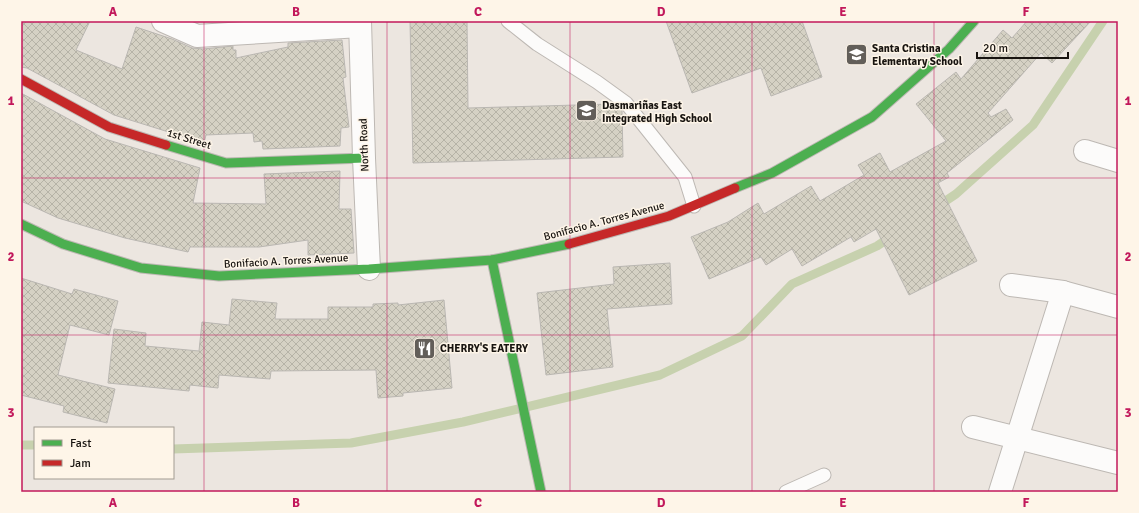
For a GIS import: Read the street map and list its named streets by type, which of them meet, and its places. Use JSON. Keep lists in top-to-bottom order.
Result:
{
  "streets": {
    "street": ["1st Street", "North Road", "Bonifacio A. Torres Avenue"]
  },
  "crossings": [
    ["1st Street", "North Road"],
    ["North Road", "Bonifacio A. Torres Avenue"]
  ],
  "places": {
    "school or university": ["Santa Cristina Elementary School", "Dasmariñas East Integrated High School"],
    "restaurant": ["CHERRY'S EATERY"]
  },
  "legend": ["Fast", "Jam"],
  "scale_bar": "20 m",
  "grid": {
    "columns": [
      "A",
      "B",
      "C",
      "D",
      "E",
      "F"
    ],
    "rows": ["1", "2", "3"]
  }
}
